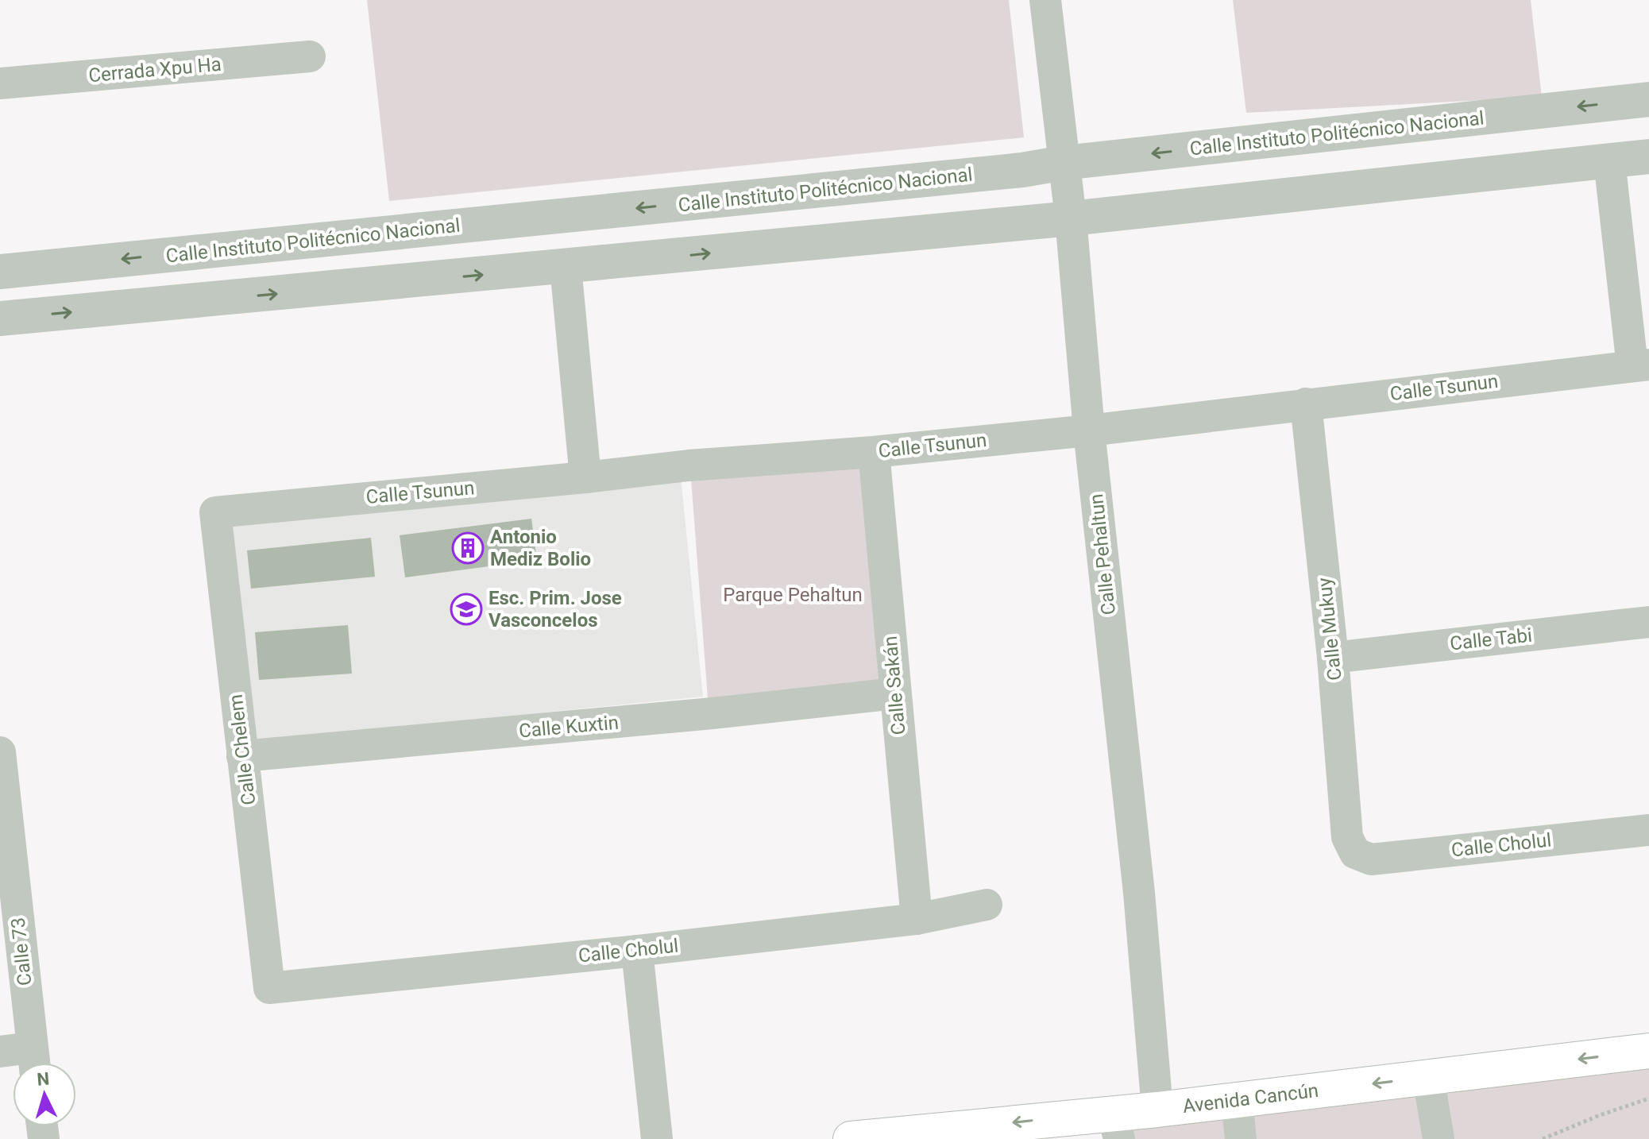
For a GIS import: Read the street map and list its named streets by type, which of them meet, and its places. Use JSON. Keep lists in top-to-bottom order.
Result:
{
  "streets": {
    "main road": ["Avenida Cancún"],
    "street": [
      "Cerrada Xpu Ha",
      "Calle Instituto Politécnico Nacional",
      "Calle Tsunun",
      "Calle Pehaltun",
      "Calle Mukuy",
      "Calle Tabi",
      "Calle Sakán",
      "Calle Kuxtin",
      "Calle Chelem",
      "Calle Cholul",
      "Calle 73"
    ]
  },
  "crossings": [
    ["Calle Instituto Politécnico Nacional", "Calle Pehaltun"],
    ["Calle Tsunun", "Calle Pehaltun"],
    ["Calle Tsunun", "Calle Mukuy"],
    ["Calle Tsunun", "Calle Sakán"],
    ["Calle Tsunun", "Calle Chelem"],
    ["Calle Pehaltun", "Avenida Cancún"],
    ["Calle Mukuy", "Calle Tabi"],
    ["Calle Mukuy", "Calle Cholul"],
    ["Calle Sakán", "Calle Kuxtin"],
    ["Calle Sakán", "Calle Cholul"],
    ["Calle Kuxtin", "Calle Chelem"],
    ["Calle Chelem", "Calle Cholul"]
  ],
  "one_way": ["Avenida Cancún"],
  "parks": ["Parque Pehaltun"],
  "places": {
    "building": ["Antonio Mediz Bolio"],
    "school or university": ["Esc. Prim. Jose Vasconcelos"]
  },
  "north": "top"
}
